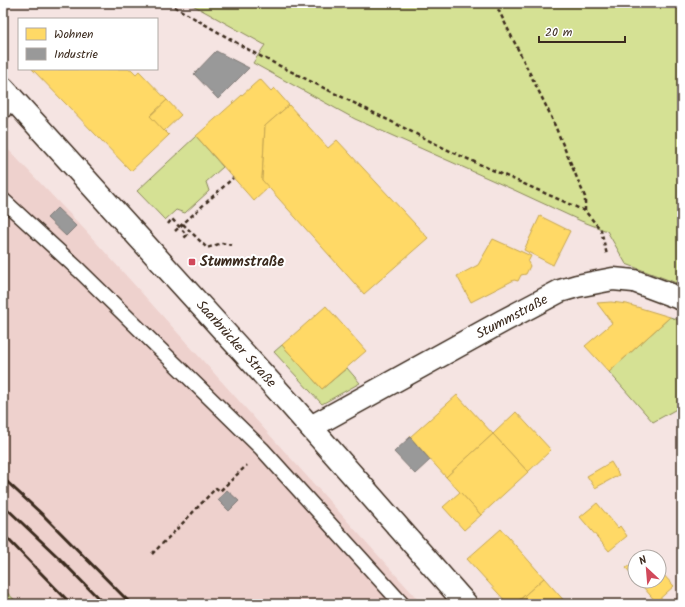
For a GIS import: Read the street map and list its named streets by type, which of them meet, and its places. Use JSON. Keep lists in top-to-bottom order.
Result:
{
  "streets": {
    "main road": ["Stummstraße", "Saarbrücker Straße"]
  },
  "crossings": [
    ["Stummstraße", "Saarbrücker Straße"]
  ],
  "places": {
    "transit": ["Stummstraße"]
  },
  "legend": ["Wohnen", "Industrie"],
  "scale_bar": "20 m",
  "north": "top left"
}
